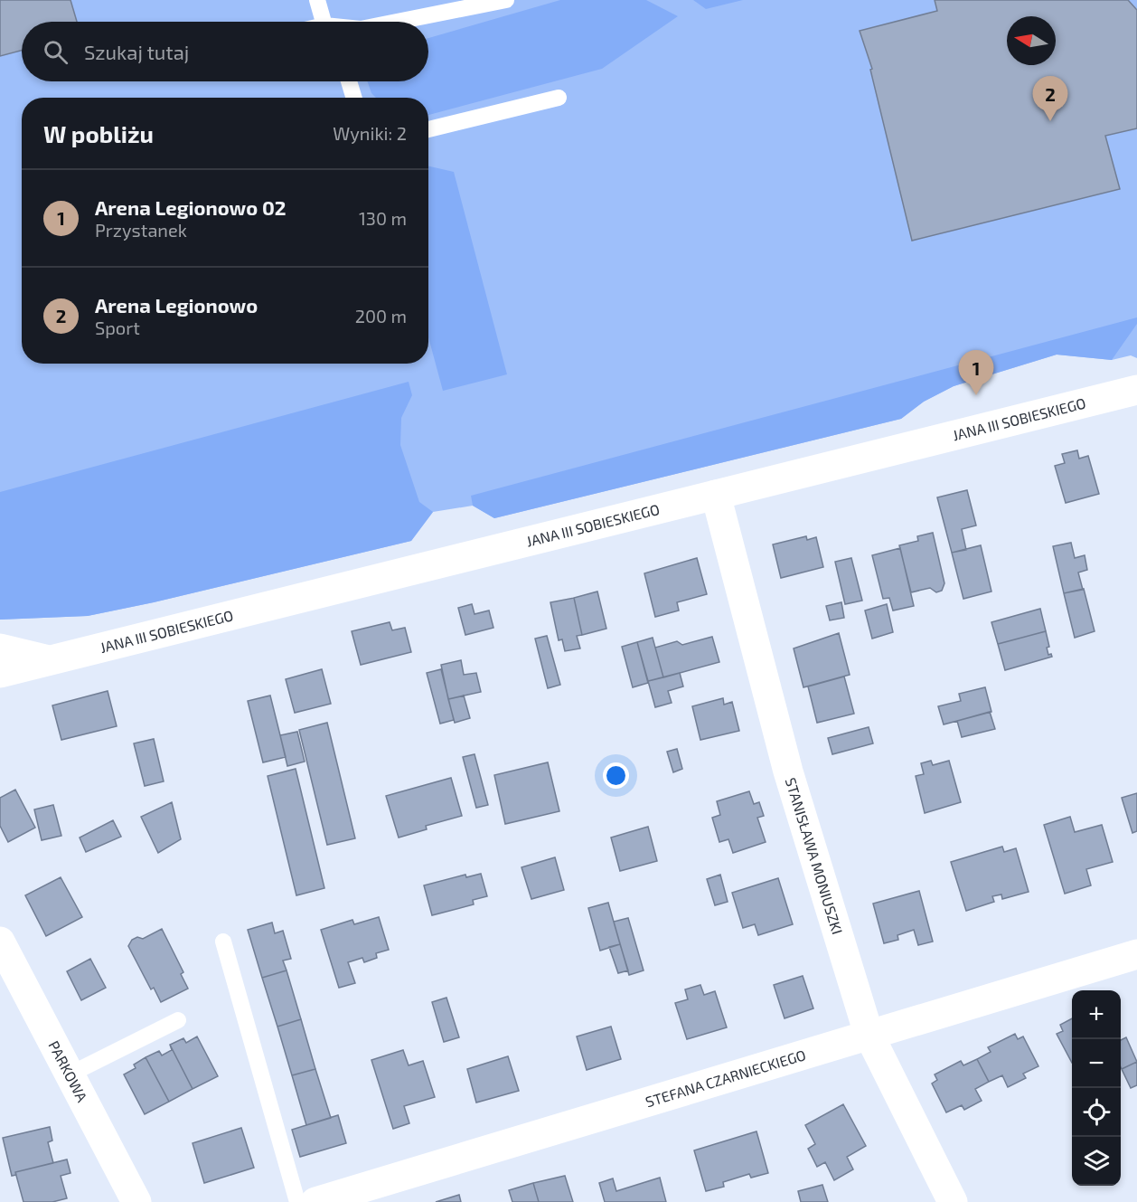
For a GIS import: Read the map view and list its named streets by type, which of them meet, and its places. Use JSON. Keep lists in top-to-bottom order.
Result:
{
  "streets": {
    "street": [
      "JANA III SOBIESKIEGO",
      "STANISŁAWA MONIUSZKI",
      "PARKOWA",
      "STEFANA CZARNIECKIEGO"
    ]
  },
  "crossings": [
    ["JANA III SOBIESKIEGO", "STANISŁAWA MONIUSZKI"],
    ["STANISŁAWA MONIUSZKI", "STEFANA CZARNIECKIEGO"]
  ],
  "north": "left",
  "page": {
    "search": "Szukaj tutaj",
    "pins": ["2", "1"],
    "heading": ["W pobliżu", "Wyniki: 2"],
    "list": [
      {
        "mark": "1",
        "name": "Arena Legionowo 02",
        "note": "Przystanek",
        "value": "130 m"
      },
      {
        "mark": "2",
        "name": "Arena Legionowo",
        "note": "Sport",
        "value": "200 m"
      }
    ],
    "map_buttons": ["+", "−"]
  }
}
